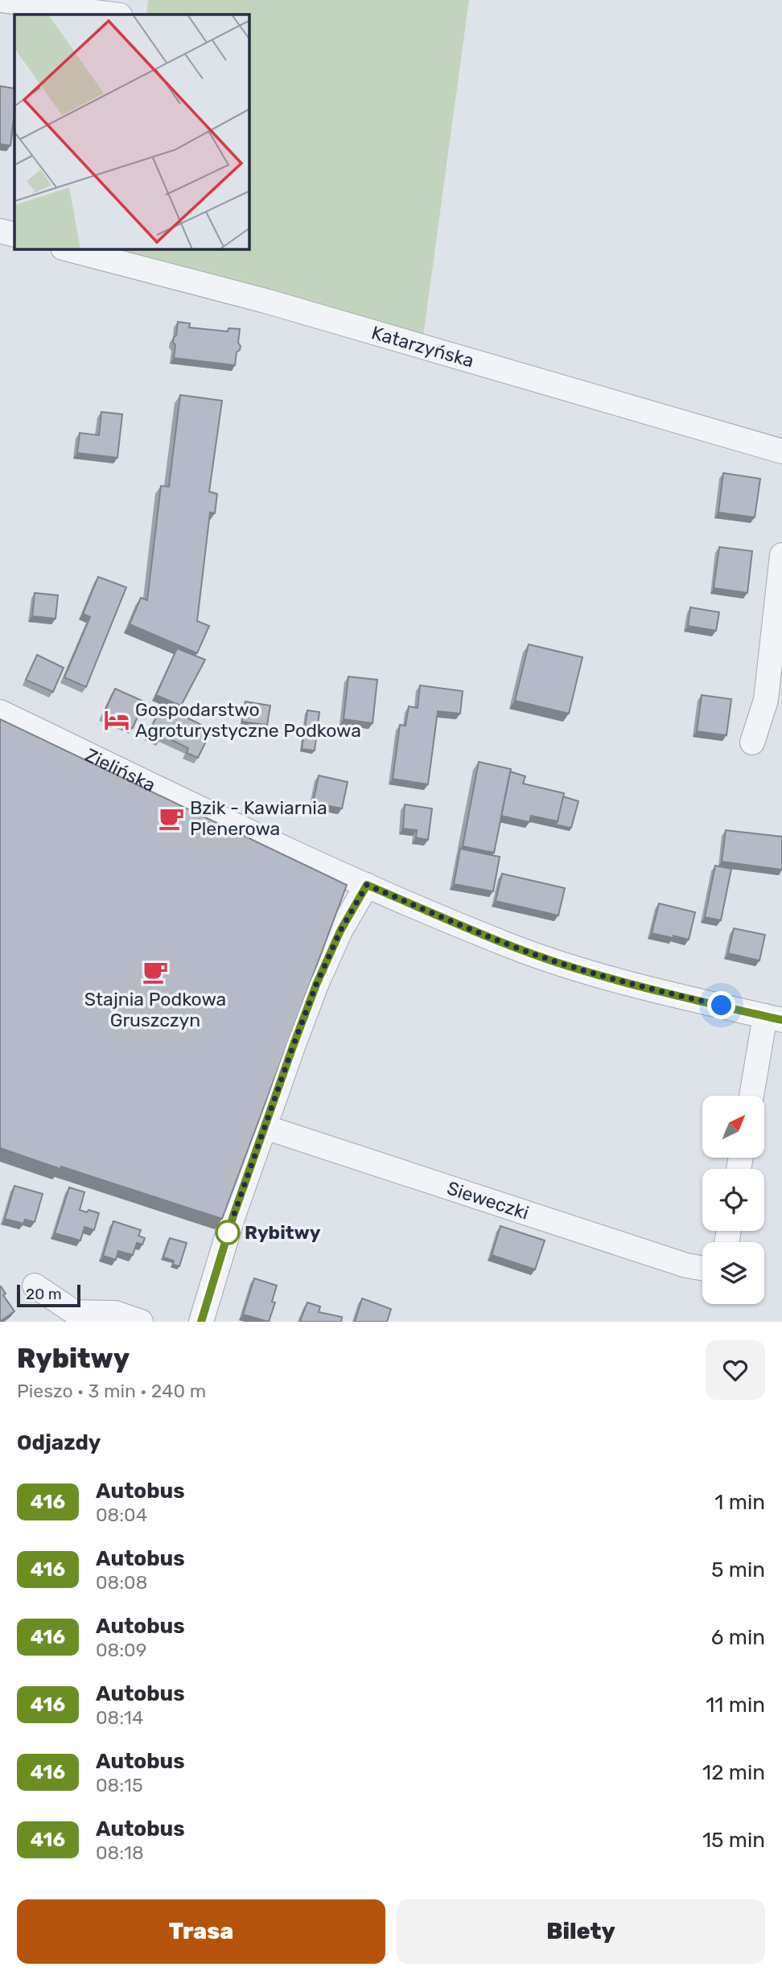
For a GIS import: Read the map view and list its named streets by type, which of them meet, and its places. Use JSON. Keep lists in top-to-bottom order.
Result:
{
  "streets": {
    "street": ["Katarzyńska", "Zielińska", "Sieweczki"]
  },
  "places": {
    "hotel": ["Gospodarstwo Agroturystyczne Podkowa"],
    "cafe": ["Bzik - Kawiarnia Plenerowa", "Stajnia Podkowa Gruszczyn"],
    "other": ["Rybitwy"]
  },
  "lines": ["bus line 416"],
  "scale_bar": "20 m",
  "north": "top right",
  "page": {
    "scale": "20 m",
    "heading": [
      ["Rybitwy", "Pieszo · 3 min · 240 m"],
      "Odjazdy"
    ],
    "list": [
      {
        "mark": "416",
        "name": "Autobus",
        "note": "08:04",
        "value": "1 min"
      },
      {
        "mark": "416",
        "name": "Autobus",
        "note": "08:08",
        "value": "5 min"
      },
      {
        "mark": "416",
        "name": "Autobus",
        "note": "08:09",
        "value": "6 min"
      },
      {
        "mark": "416",
        "name": "Autobus",
        "note": "08:14",
        "value": "11 min"
      },
      {
        "mark": "416",
        "name": "Autobus",
        "note": "08:15",
        "value": "12 min"
      },
      {
        "mark": "416",
        "name": "Autobus",
        "note": "08:18",
        "value": "15 min"
      }
    ],
    "buttons": ["Trasa", "Bilety"]
  }
}
